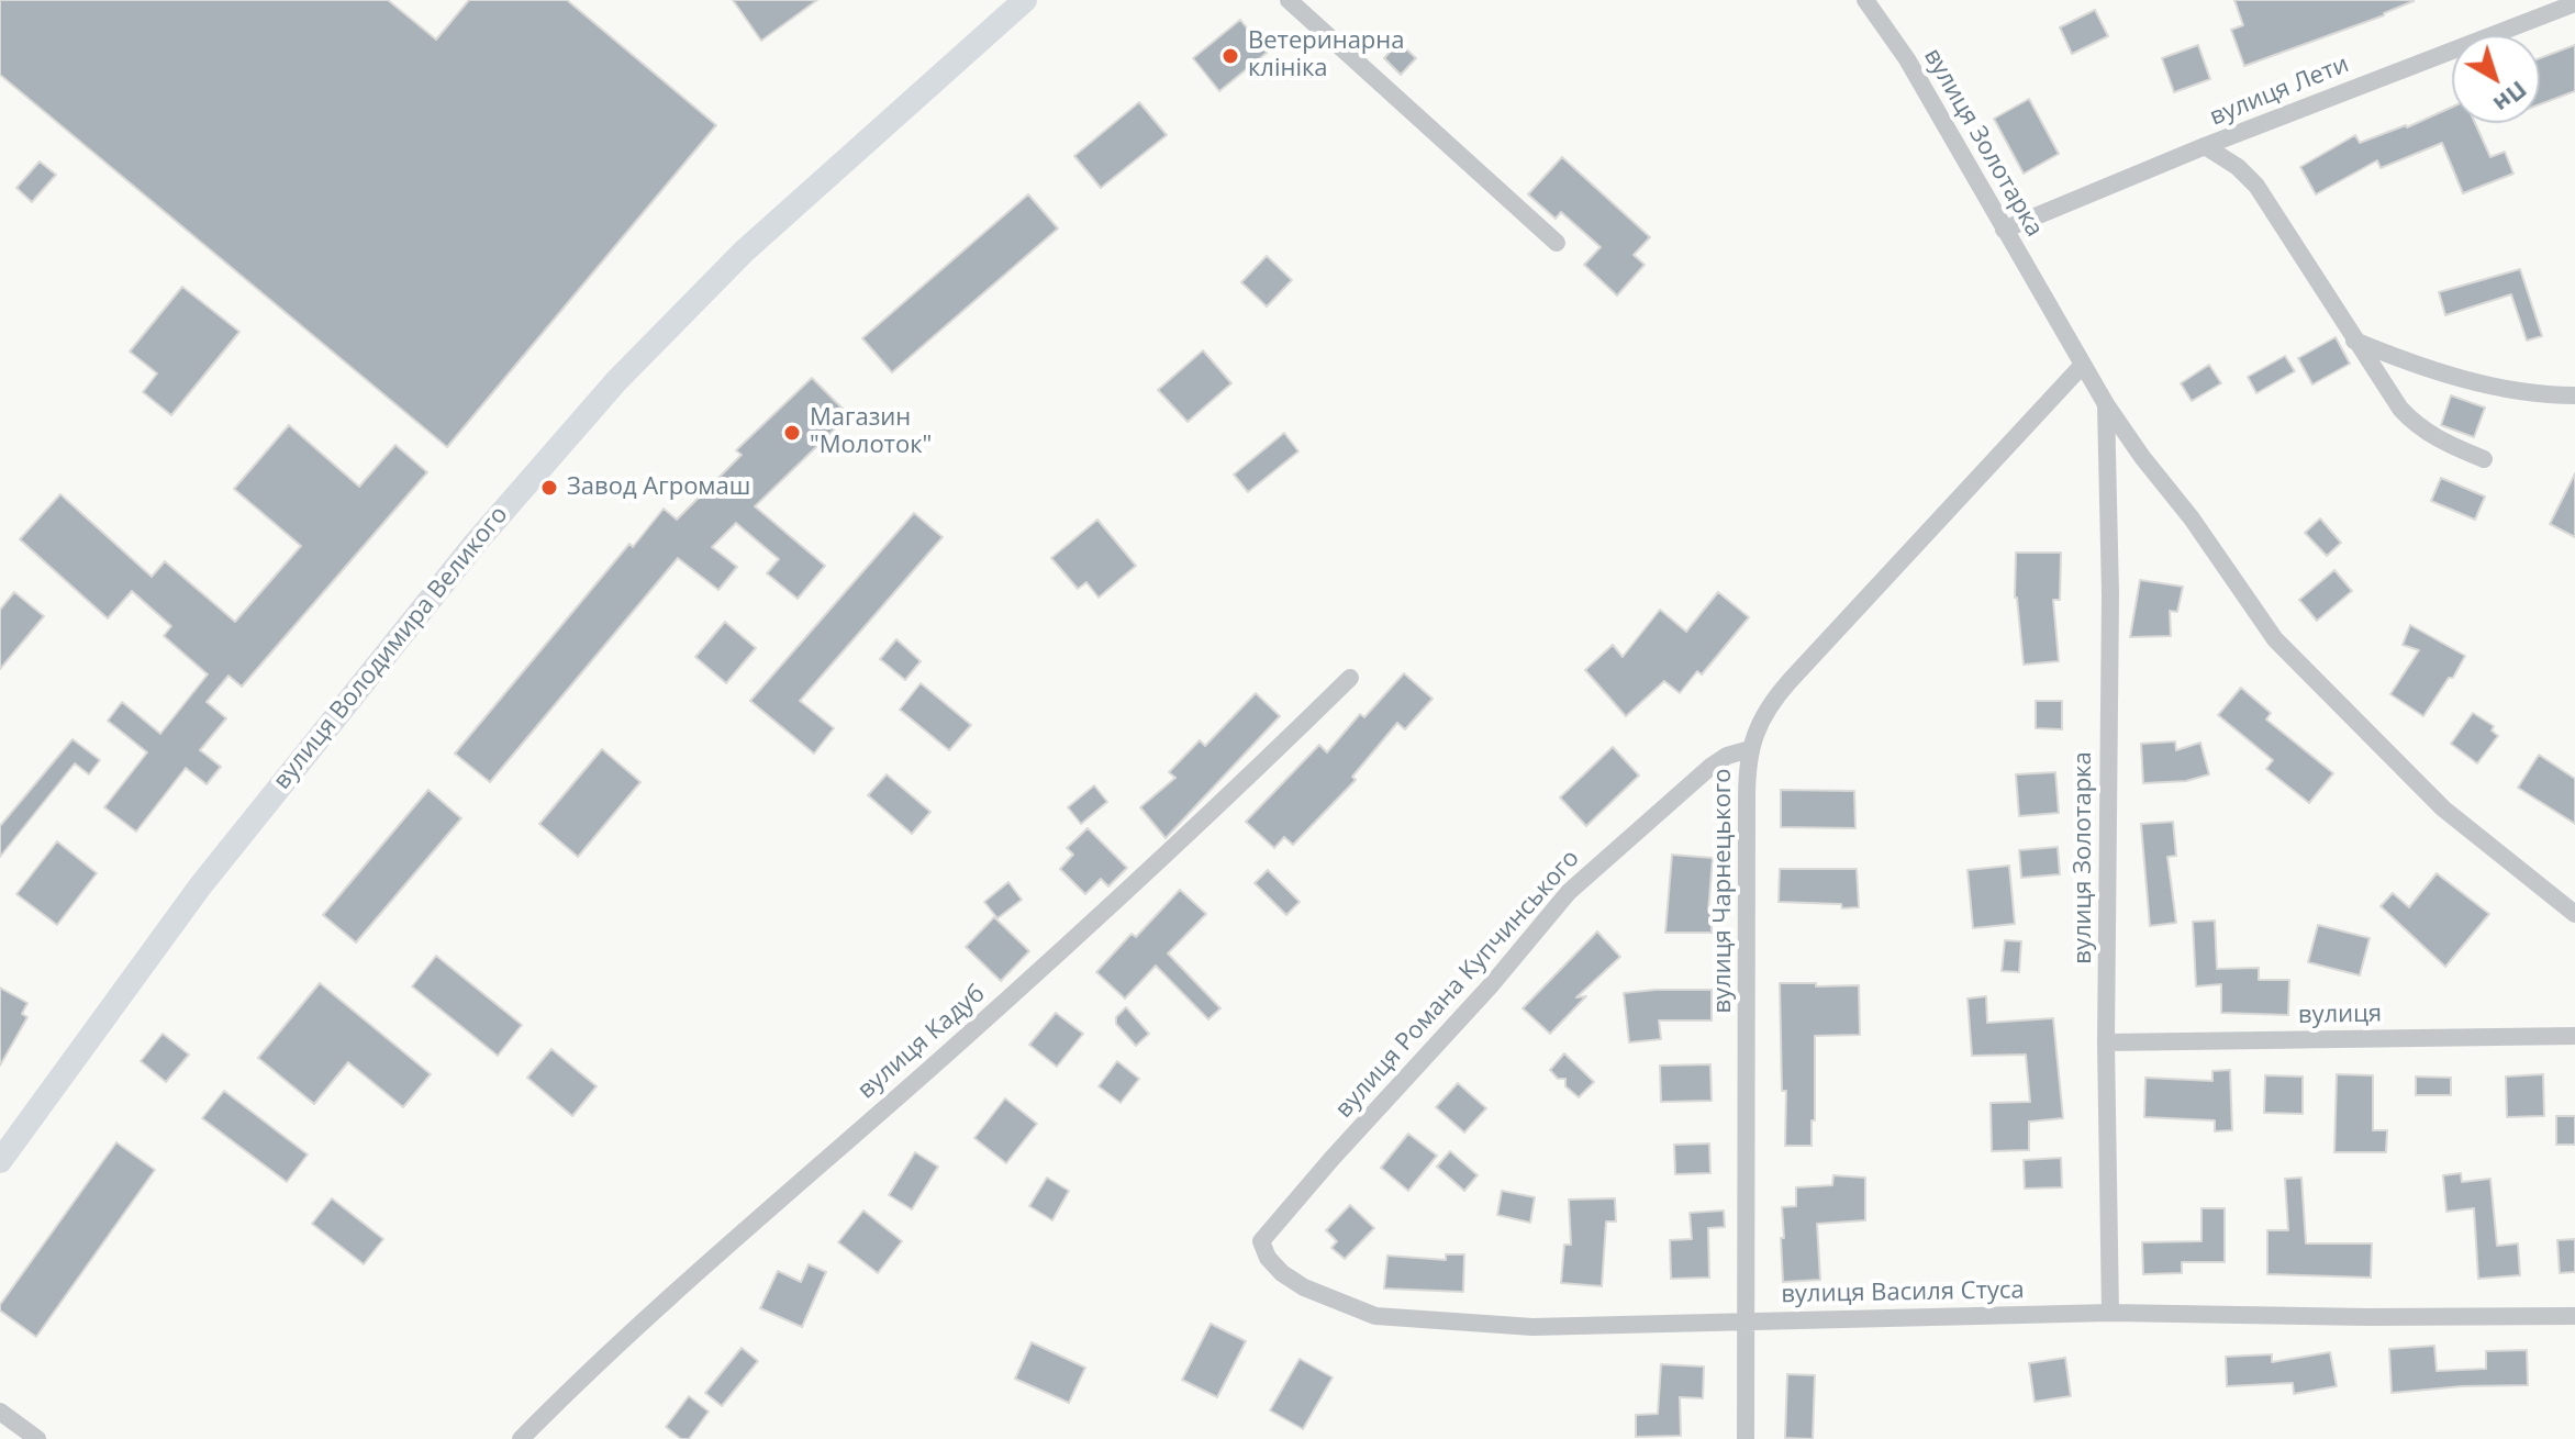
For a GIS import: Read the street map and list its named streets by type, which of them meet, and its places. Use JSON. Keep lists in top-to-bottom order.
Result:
{
  "streets": {
    "main road": ["вулиця Володимира Великого"],
    "street": [
      "вулиця Лети",
      "вулиця Золотарка",
      "вулиця Чарнецького",
      "вулиця Романа Купчинського",
      "вулиця",
      "вулиця Кадуб",
      "вулиця Василя Стуса"
    ]
  },
  "crossings": [
    ["вулиця Лети", "вулиця Золотарка"],
    ["вулиця Золотарка", "вулиця Чарнецького"],
    ["вулиця Золотарка", "вулиця"],
    ["вулиця Золотарка", "вулиця Василя Стуса"],
    ["вулиця Чарнецького", "вулиця Романа Купчинського"],
    ["вулиця Чарнецького", "вулиця Василя Стуса"],
    ["вулиця Романа Купчинського", "вулиця Василя Стуса"]
  ],
  "places": ["Ветеринарна клініка", "Магазин \"Молоток\"", "Завод Агромаш"],
  "north": "bottom right"
}
